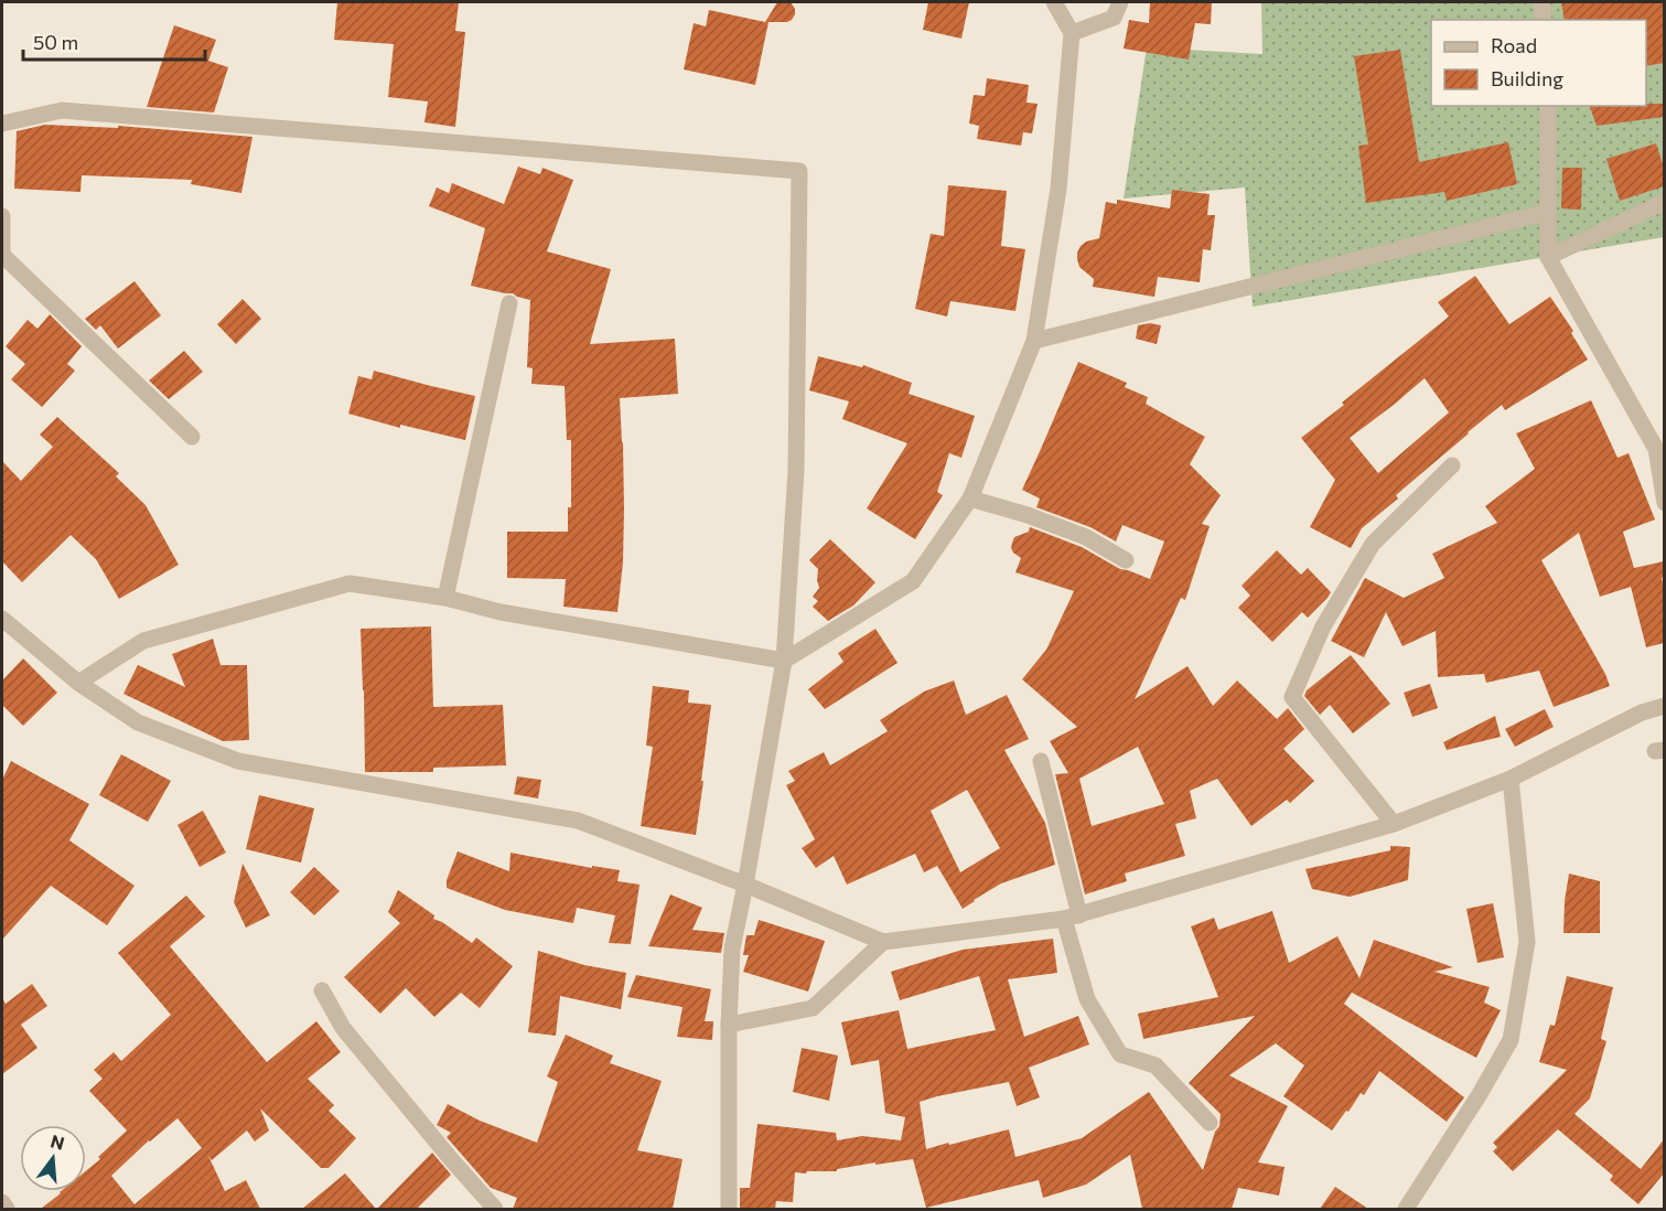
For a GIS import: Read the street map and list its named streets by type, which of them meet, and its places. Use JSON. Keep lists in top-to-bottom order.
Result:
{
  "legend": ["Road", "Building"],
  "scale_bar": "50 m",
  "north": "top"
}
